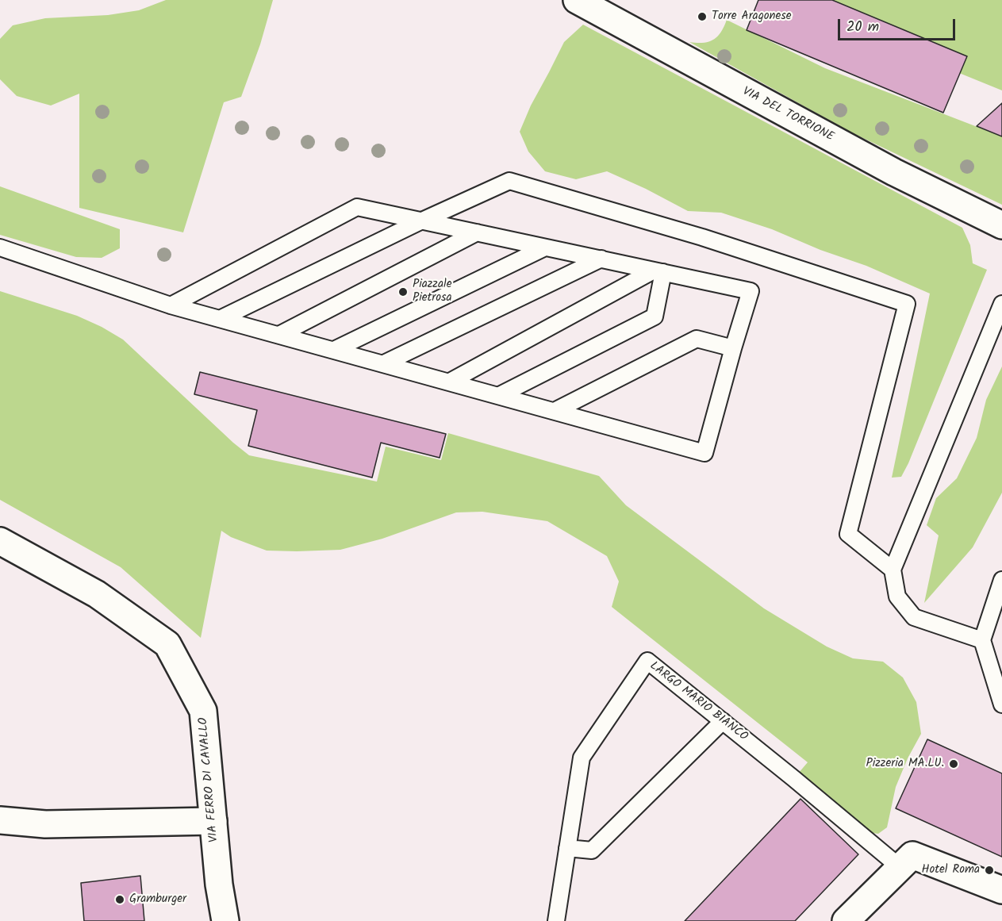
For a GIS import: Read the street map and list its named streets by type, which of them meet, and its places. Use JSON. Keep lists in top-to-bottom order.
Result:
{
  "streets": {
    "street": ["VIA DEL TORRIONE", "VIA FERRO DI CAVALLO"],
    "lane": ["LARGO MARIO BIANCO"]
  },
  "places": [
    "Torre Aragonese",
    "Piazzale Pietrosa",
    "Pizzeria MA.LU.",
    "Hotel Roma",
    "Gramburger"
  ],
  "scale_bar": "20 m"
}
